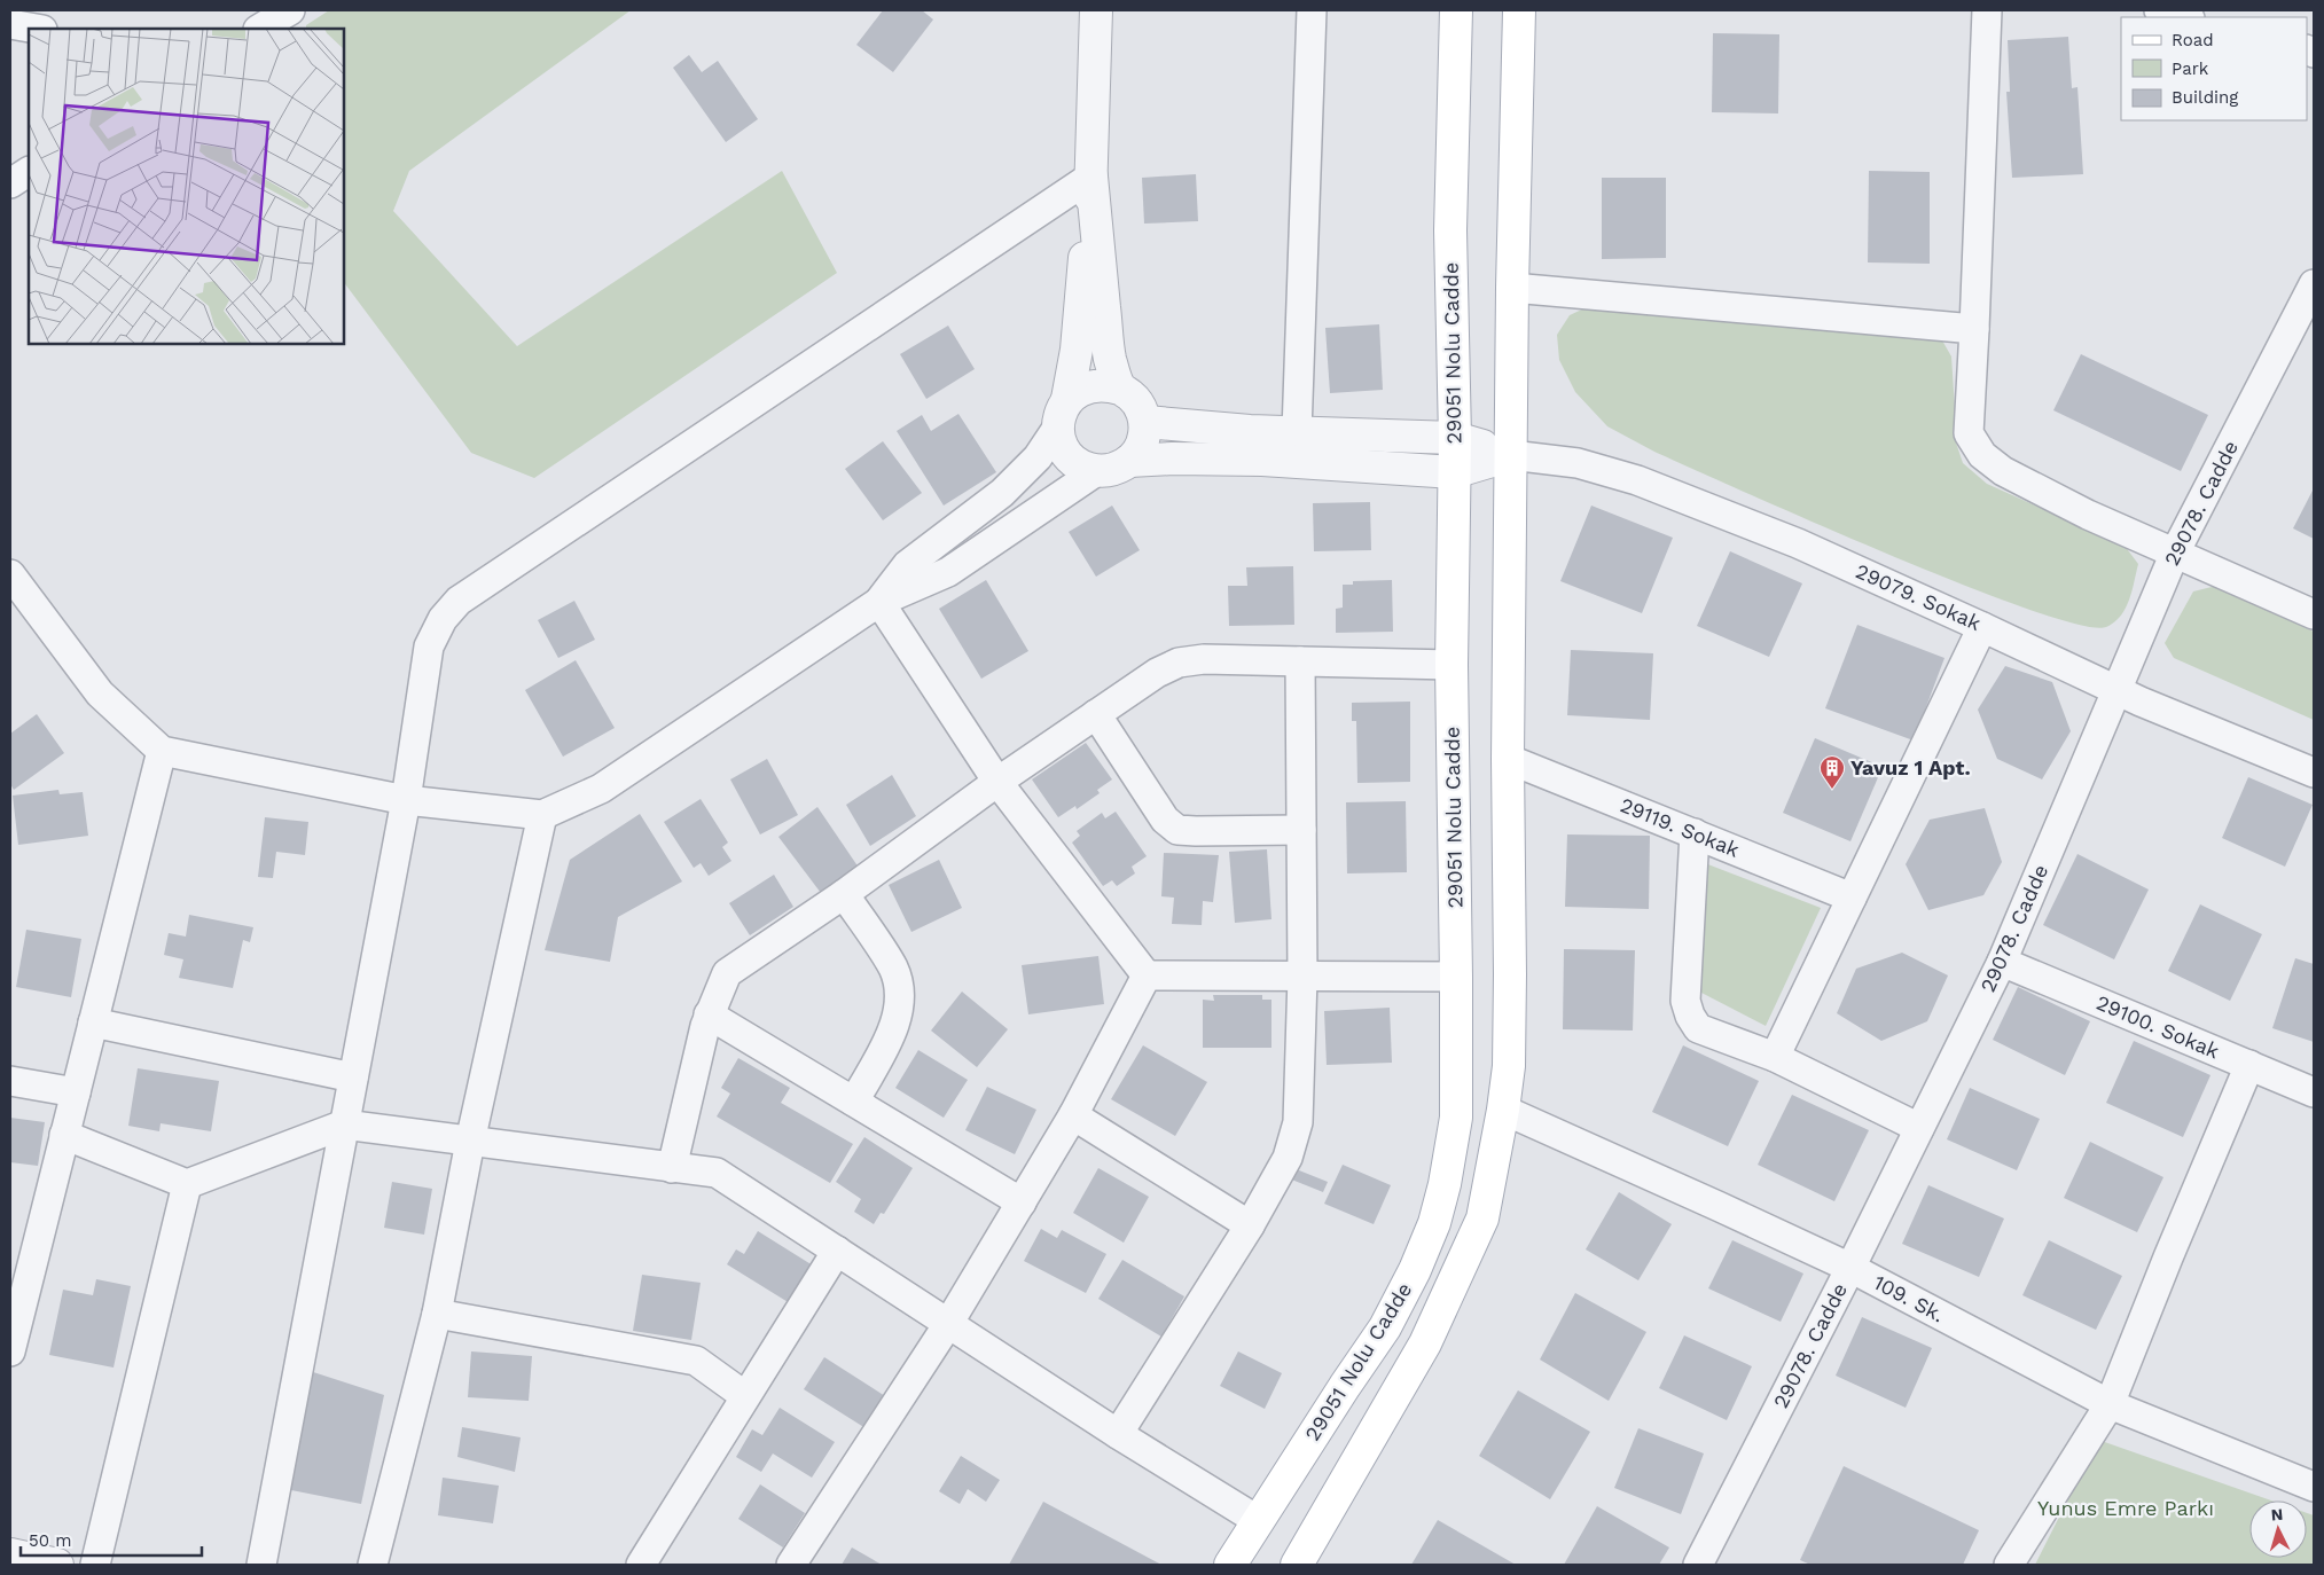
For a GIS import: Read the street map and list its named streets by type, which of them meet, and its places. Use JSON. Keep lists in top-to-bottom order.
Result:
{
  "streets": {
    "main road": ["29051 Nolu Cadde"],
    "street": [
      "29078. Cadde",
      "29079. Sokak",
      "29119. Sokak",
      "29100. Sokak",
      "109. Sk."
    ]
  },
  "crossings": [
    ["29051 Nolu Cadde", "29079. Sokak"],
    ["29051 Nolu Cadde", "29119. Sokak"],
    ["29051 Nolu Cadde", "109. Sk."],
    ["29078. Cadde", "29079. Sokak"],
    ["29078. Cadde", "29100. Sokak"],
    ["29078. Cadde", "109. Sk."]
  ],
  "parks": ["Yunus Emre Parkı"],
  "places": {
    "building": ["Yavuz 1 Apt."]
  },
  "legend": ["Road", "Park", "Building"],
  "scale_bar": "50 m",
  "north": "top"
}
